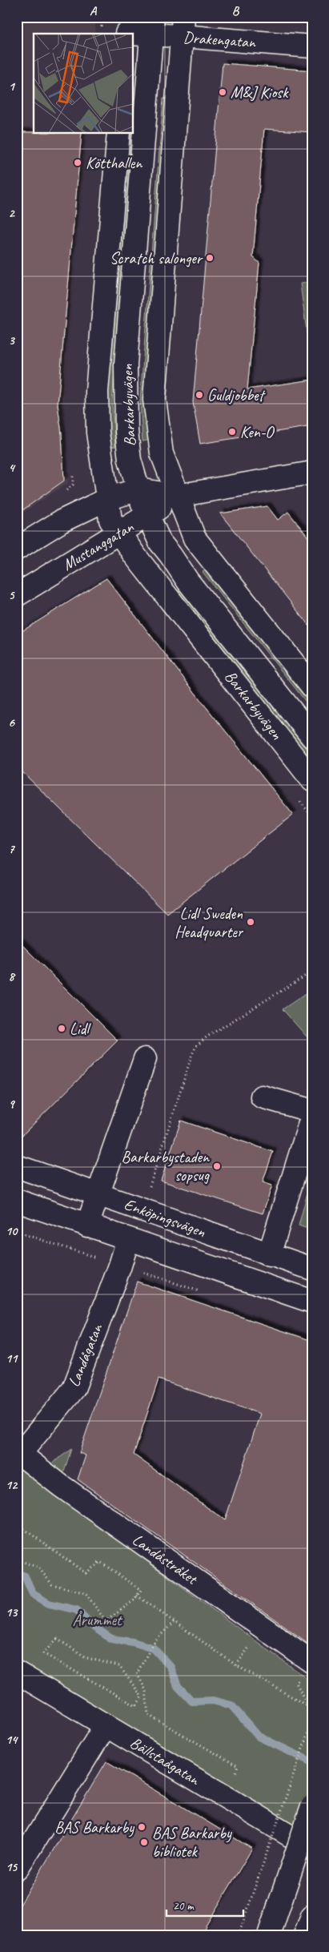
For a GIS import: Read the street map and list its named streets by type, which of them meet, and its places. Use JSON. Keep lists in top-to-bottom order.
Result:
{
  "streets": {
    "street": [
      "Drakengatan",
      "Barkarbyvägen",
      "Mustanggatan",
      "Enköpingsvägen",
      "Landågatan",
      "Landåstråket",
      "Bällstaågatan"
    ]
  },
  "crossings": [
    ["Drakengatan", "Barkarbyvägen"],
    ["Barkarbyvägen", "Mustanggatan"],
    ["Enköpingsvägen", "Landågatan"],
    ["Landågatan", "Landåstråket"]
  ],
  "parks": ["Årummet"],
  "places": [
    "M&J Kiosk",
    "Kötthallen",
    "Scratch salonger",
    "Guldjobbet",
    "Ken-O",
    "Lidl Sweden Headquarter",
    "Lidl",
    "Barkarbystaden sopsug",
    "BAS Barkarby",
    "BAS Barkarby bibliotek"
  ],
  "scale_bar": "20 m",
  "grid": {
    "columns": ["A", "B"],
    "rows": [
      "1",
      "2",
      "3",
      "4",
      "5",
      "6",
      "7",
      "8",
      "9",
      "10",
      "11",
      "12",
      "13",
      "14",
      "15"
    ]
  }
}
